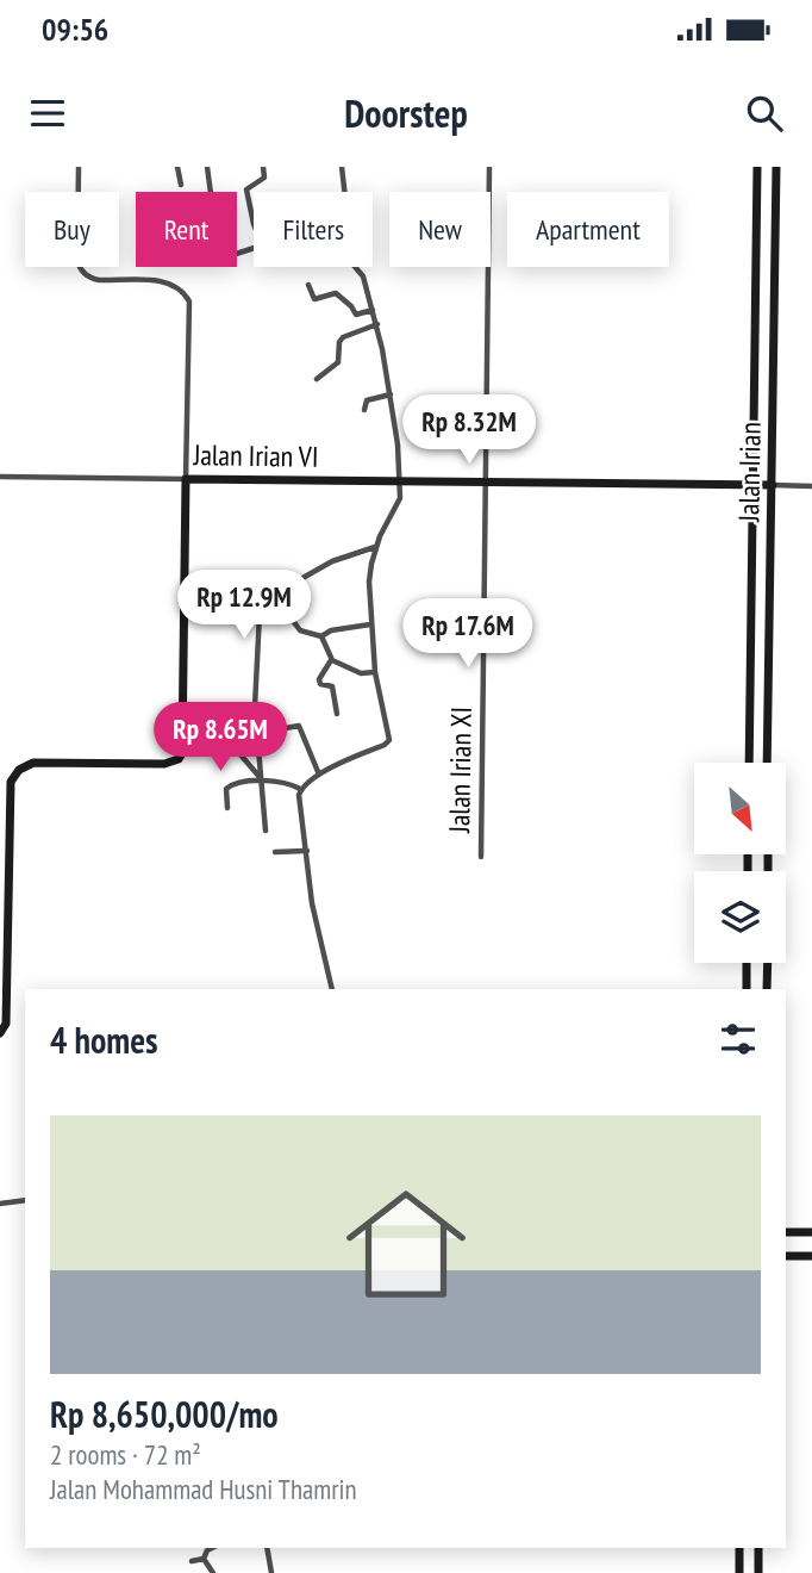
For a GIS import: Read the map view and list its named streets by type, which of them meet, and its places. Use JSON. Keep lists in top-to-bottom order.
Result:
{
  "streets": {
    "street": ["Jalan Irian VI", "Jalan Irian", "Jalan Irian XI"]
  },
  "crossings": [
    ["Jalan Irian VI", "Jalan Irian"],
    ["Jalan Irian VI", "Jalan Irian XI"]
  ],
  "north": "bottom right",
  "page": {
    "status": "09:56",
    "header": "Doorstep",
    "chip": [
      "Buy",
      "Rent",
      "Filters",
      "New",
      "Apartment"
    ],
    "price": [
      "Rp 8.32M",
      "Rp 12.9M",
      "Rp 17.6M",
      "Rp 8.65M"
    ],
    "heading": "4 homes",
    "list": [
      {
        "name": "Rp 8,650,000/mo",
        "note": "2 rooms · 72 m² · Jalan Mohammad Husni Thamrin"
      }
    ]
  }
}
